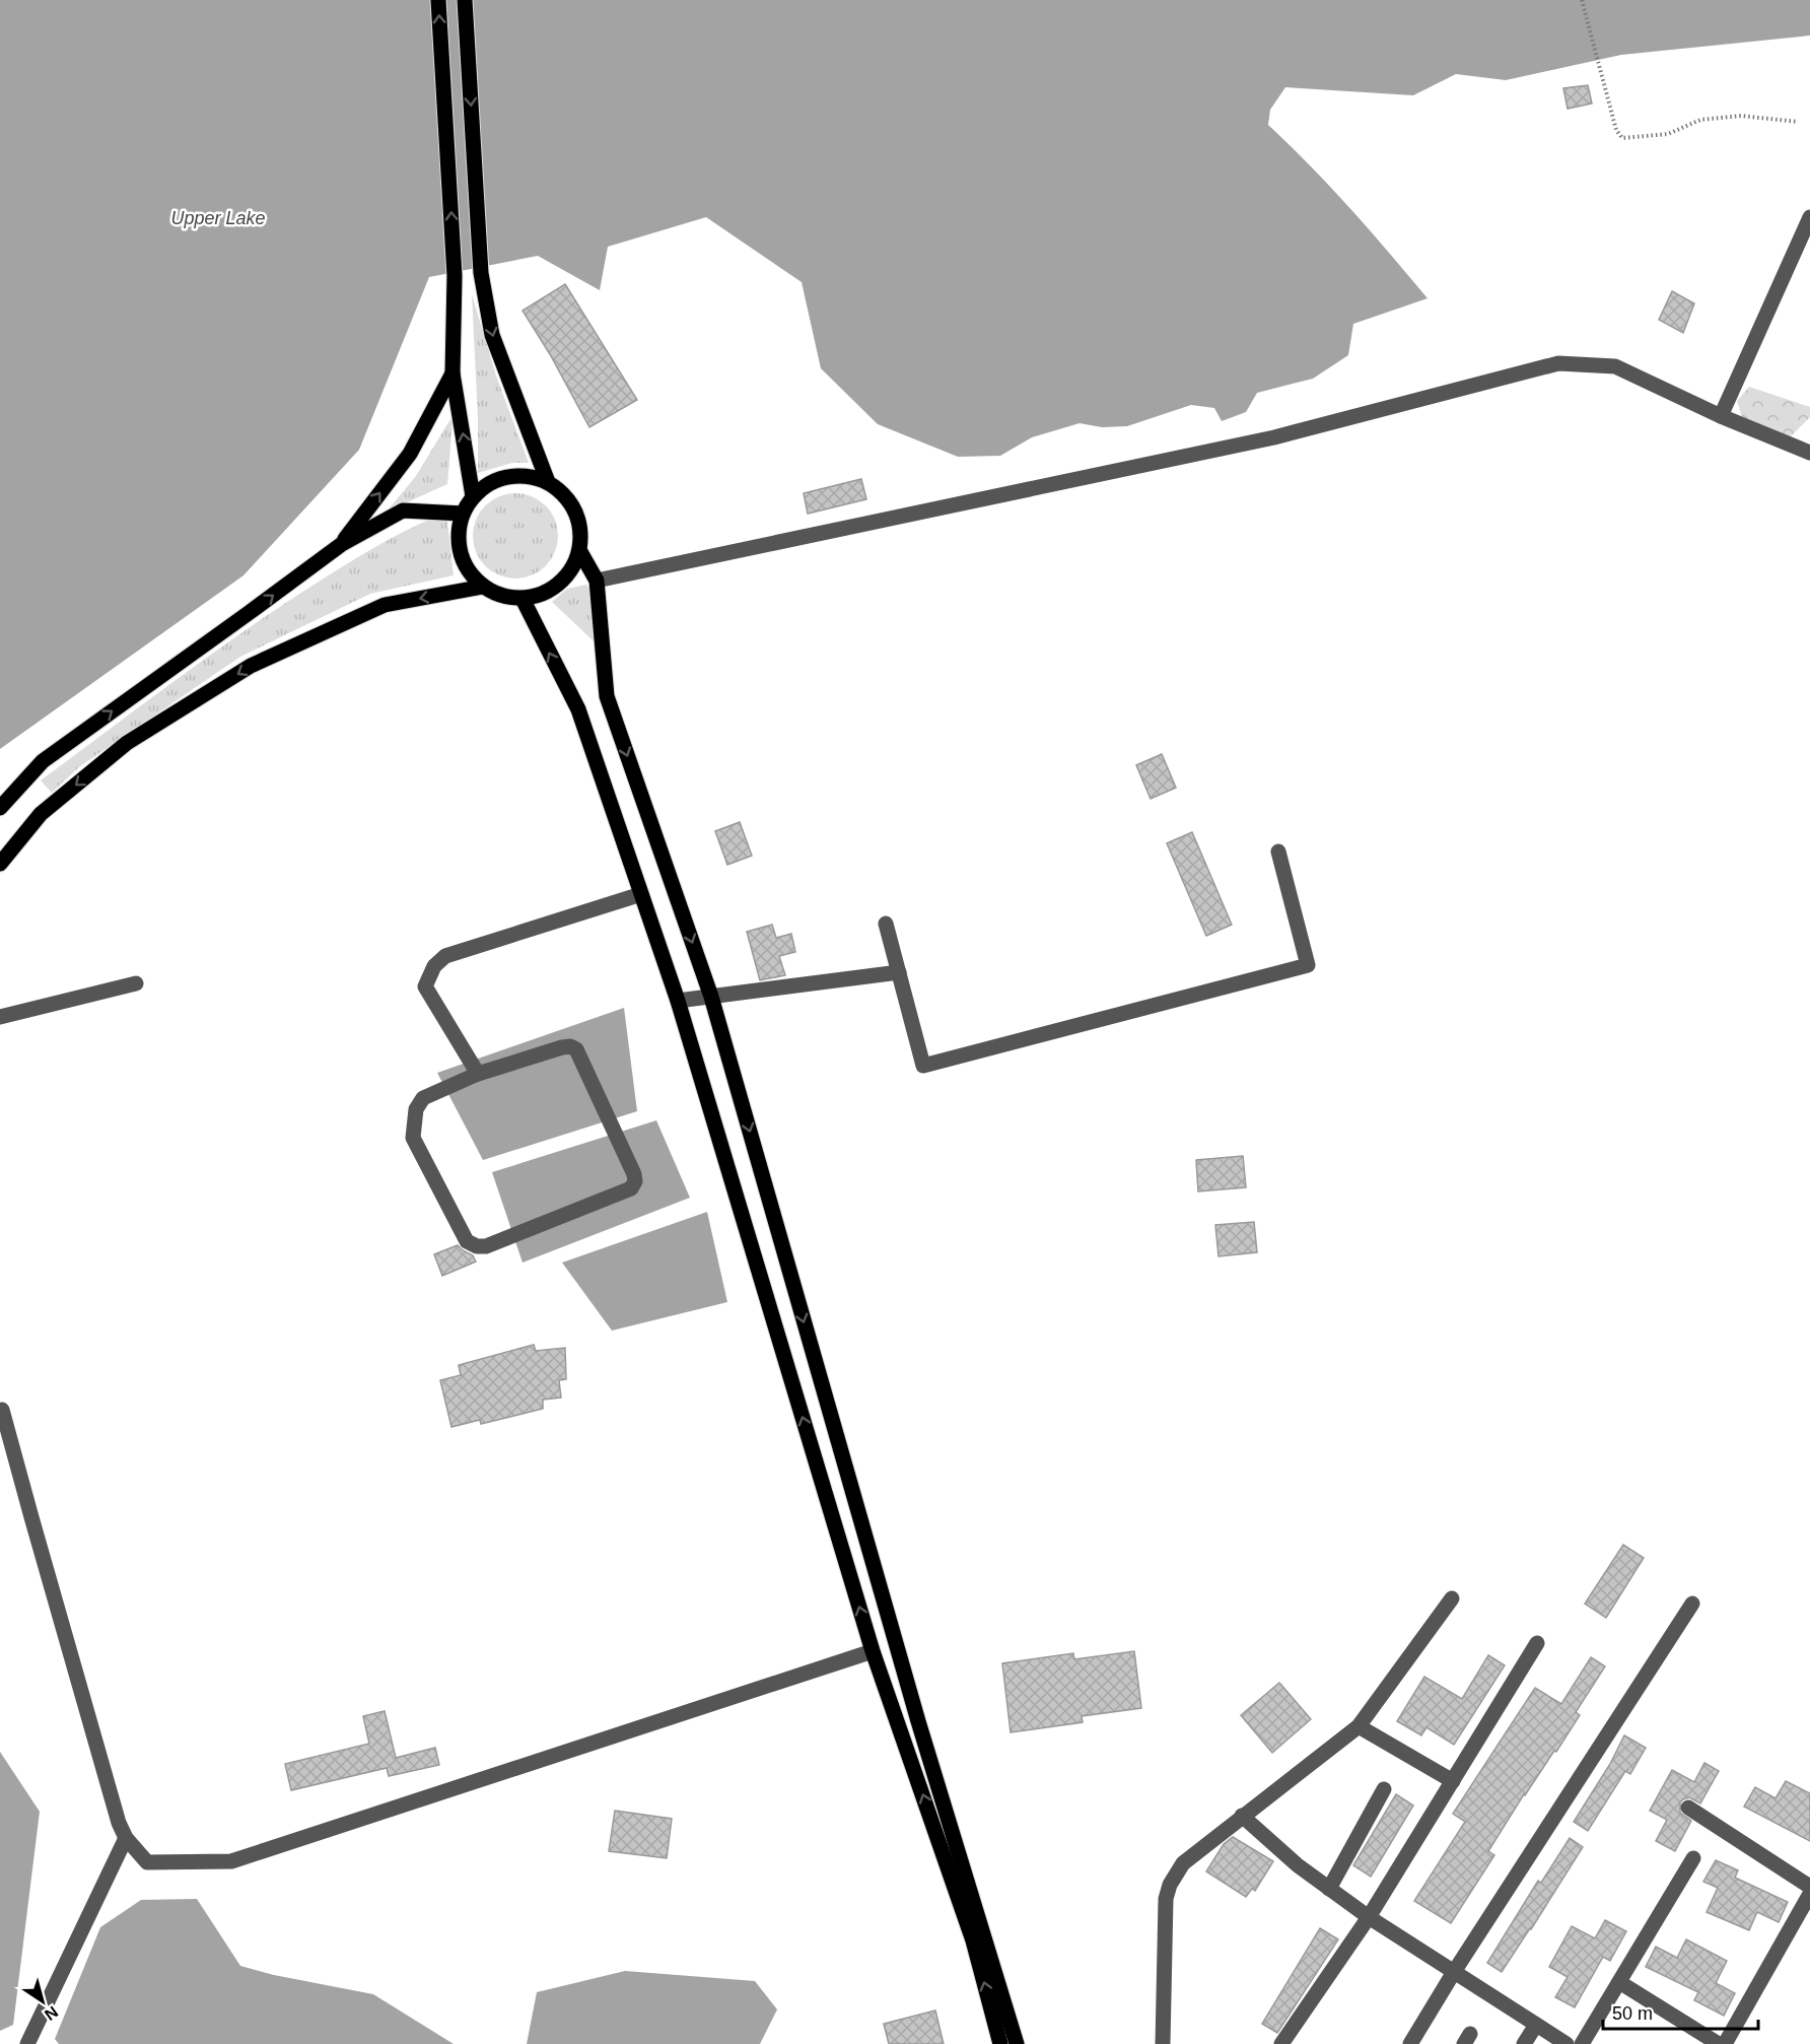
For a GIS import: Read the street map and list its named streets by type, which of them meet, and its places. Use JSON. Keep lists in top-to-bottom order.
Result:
{
  "water": ["Upper Lake"],
  "scale_bar": "50 m",
  "north": "bottom right"
}
